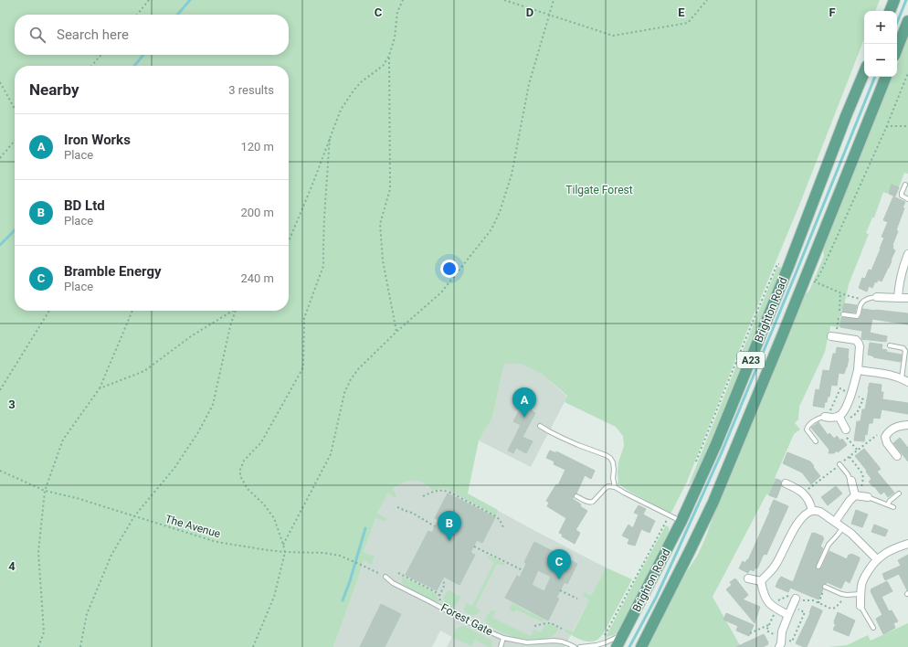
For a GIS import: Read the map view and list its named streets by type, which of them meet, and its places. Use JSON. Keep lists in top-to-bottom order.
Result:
{
  "streets": {
    "main road": ["Brighton Road", "A23"],
    "lane": ["Forest Gate"],
    "path": ["The Avenue"]
  },
  "crossings": [
    ["The Avenue", "Forest Gate"]
  ],
  "parks": ["Tilgate Forest"],
  "page": {
    "map_buttons": ["+", "−"],
    "search": "Search here",
    "heading": ["Nearby", "3 results"],
    "list": [
      {
        "mark": "A",
        "name": "Iron Works",
        "note": "Place",
        "value": "120 m"
      },
      {
        "mark": "B",
        "name": "BD Ltd",
        "note": "Place",
        "value": "200 m"
      },
      {
        "mark": "C",
        "name": "Bramble Energy",
        "note": "Place",
        "value": "240 m"
      }
    ],
    "pins": ["A", "B", "C"]
  },
  "grid": {
    "columns": [
      "C",
      "D",
      "E",
      "F"
    ],
    "rows": ["3", "4"]
  }
}
